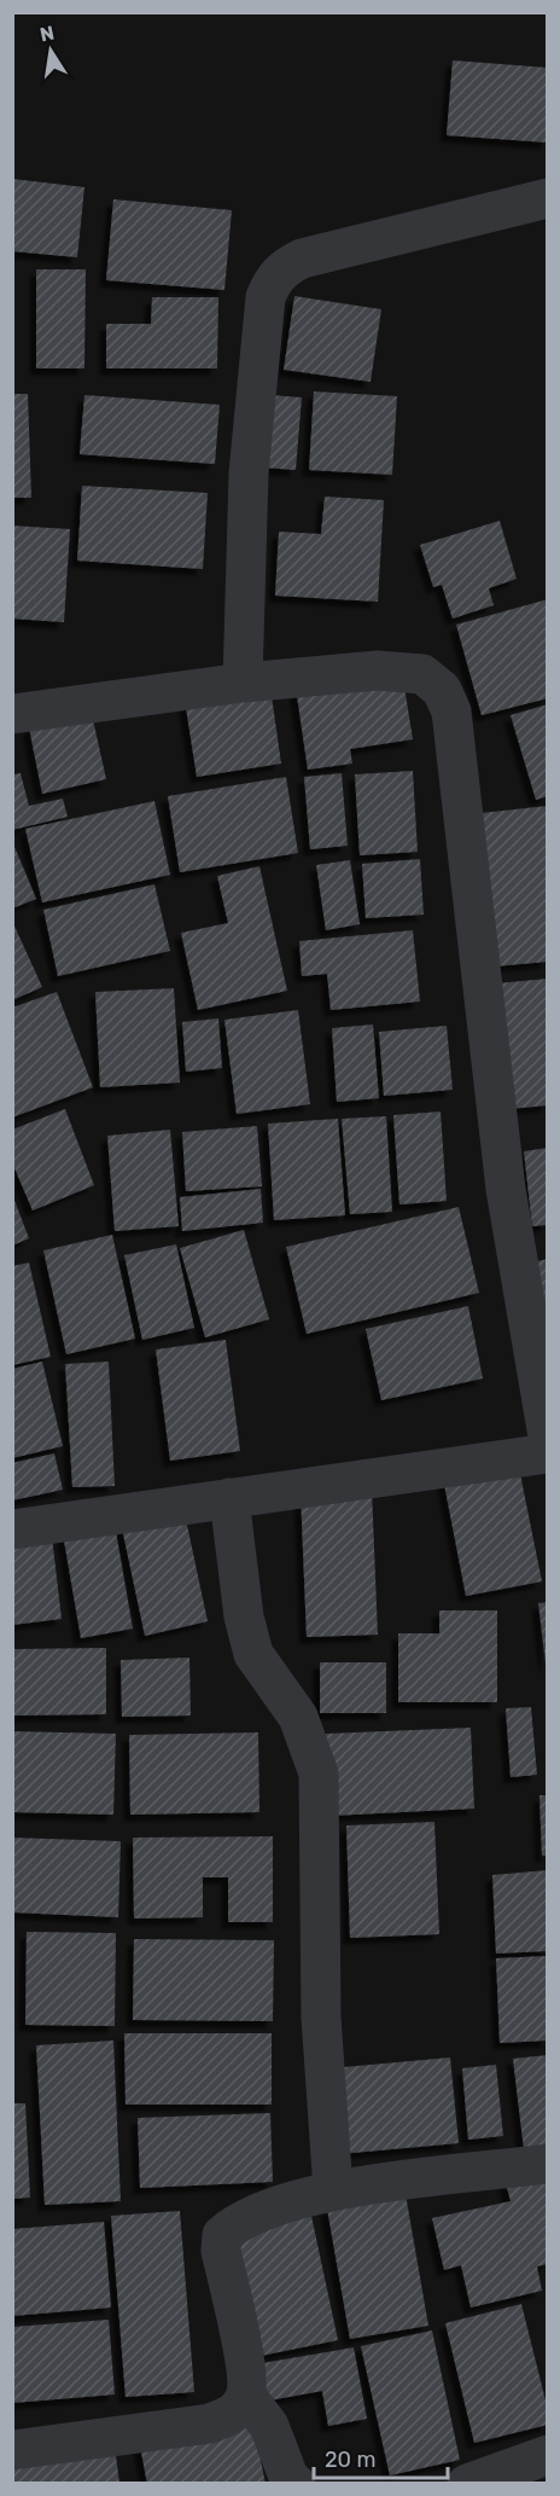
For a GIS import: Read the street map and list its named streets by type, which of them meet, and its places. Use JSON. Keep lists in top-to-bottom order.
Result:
{
  "scale_bar": "20 m",
  "north": "top"
}
